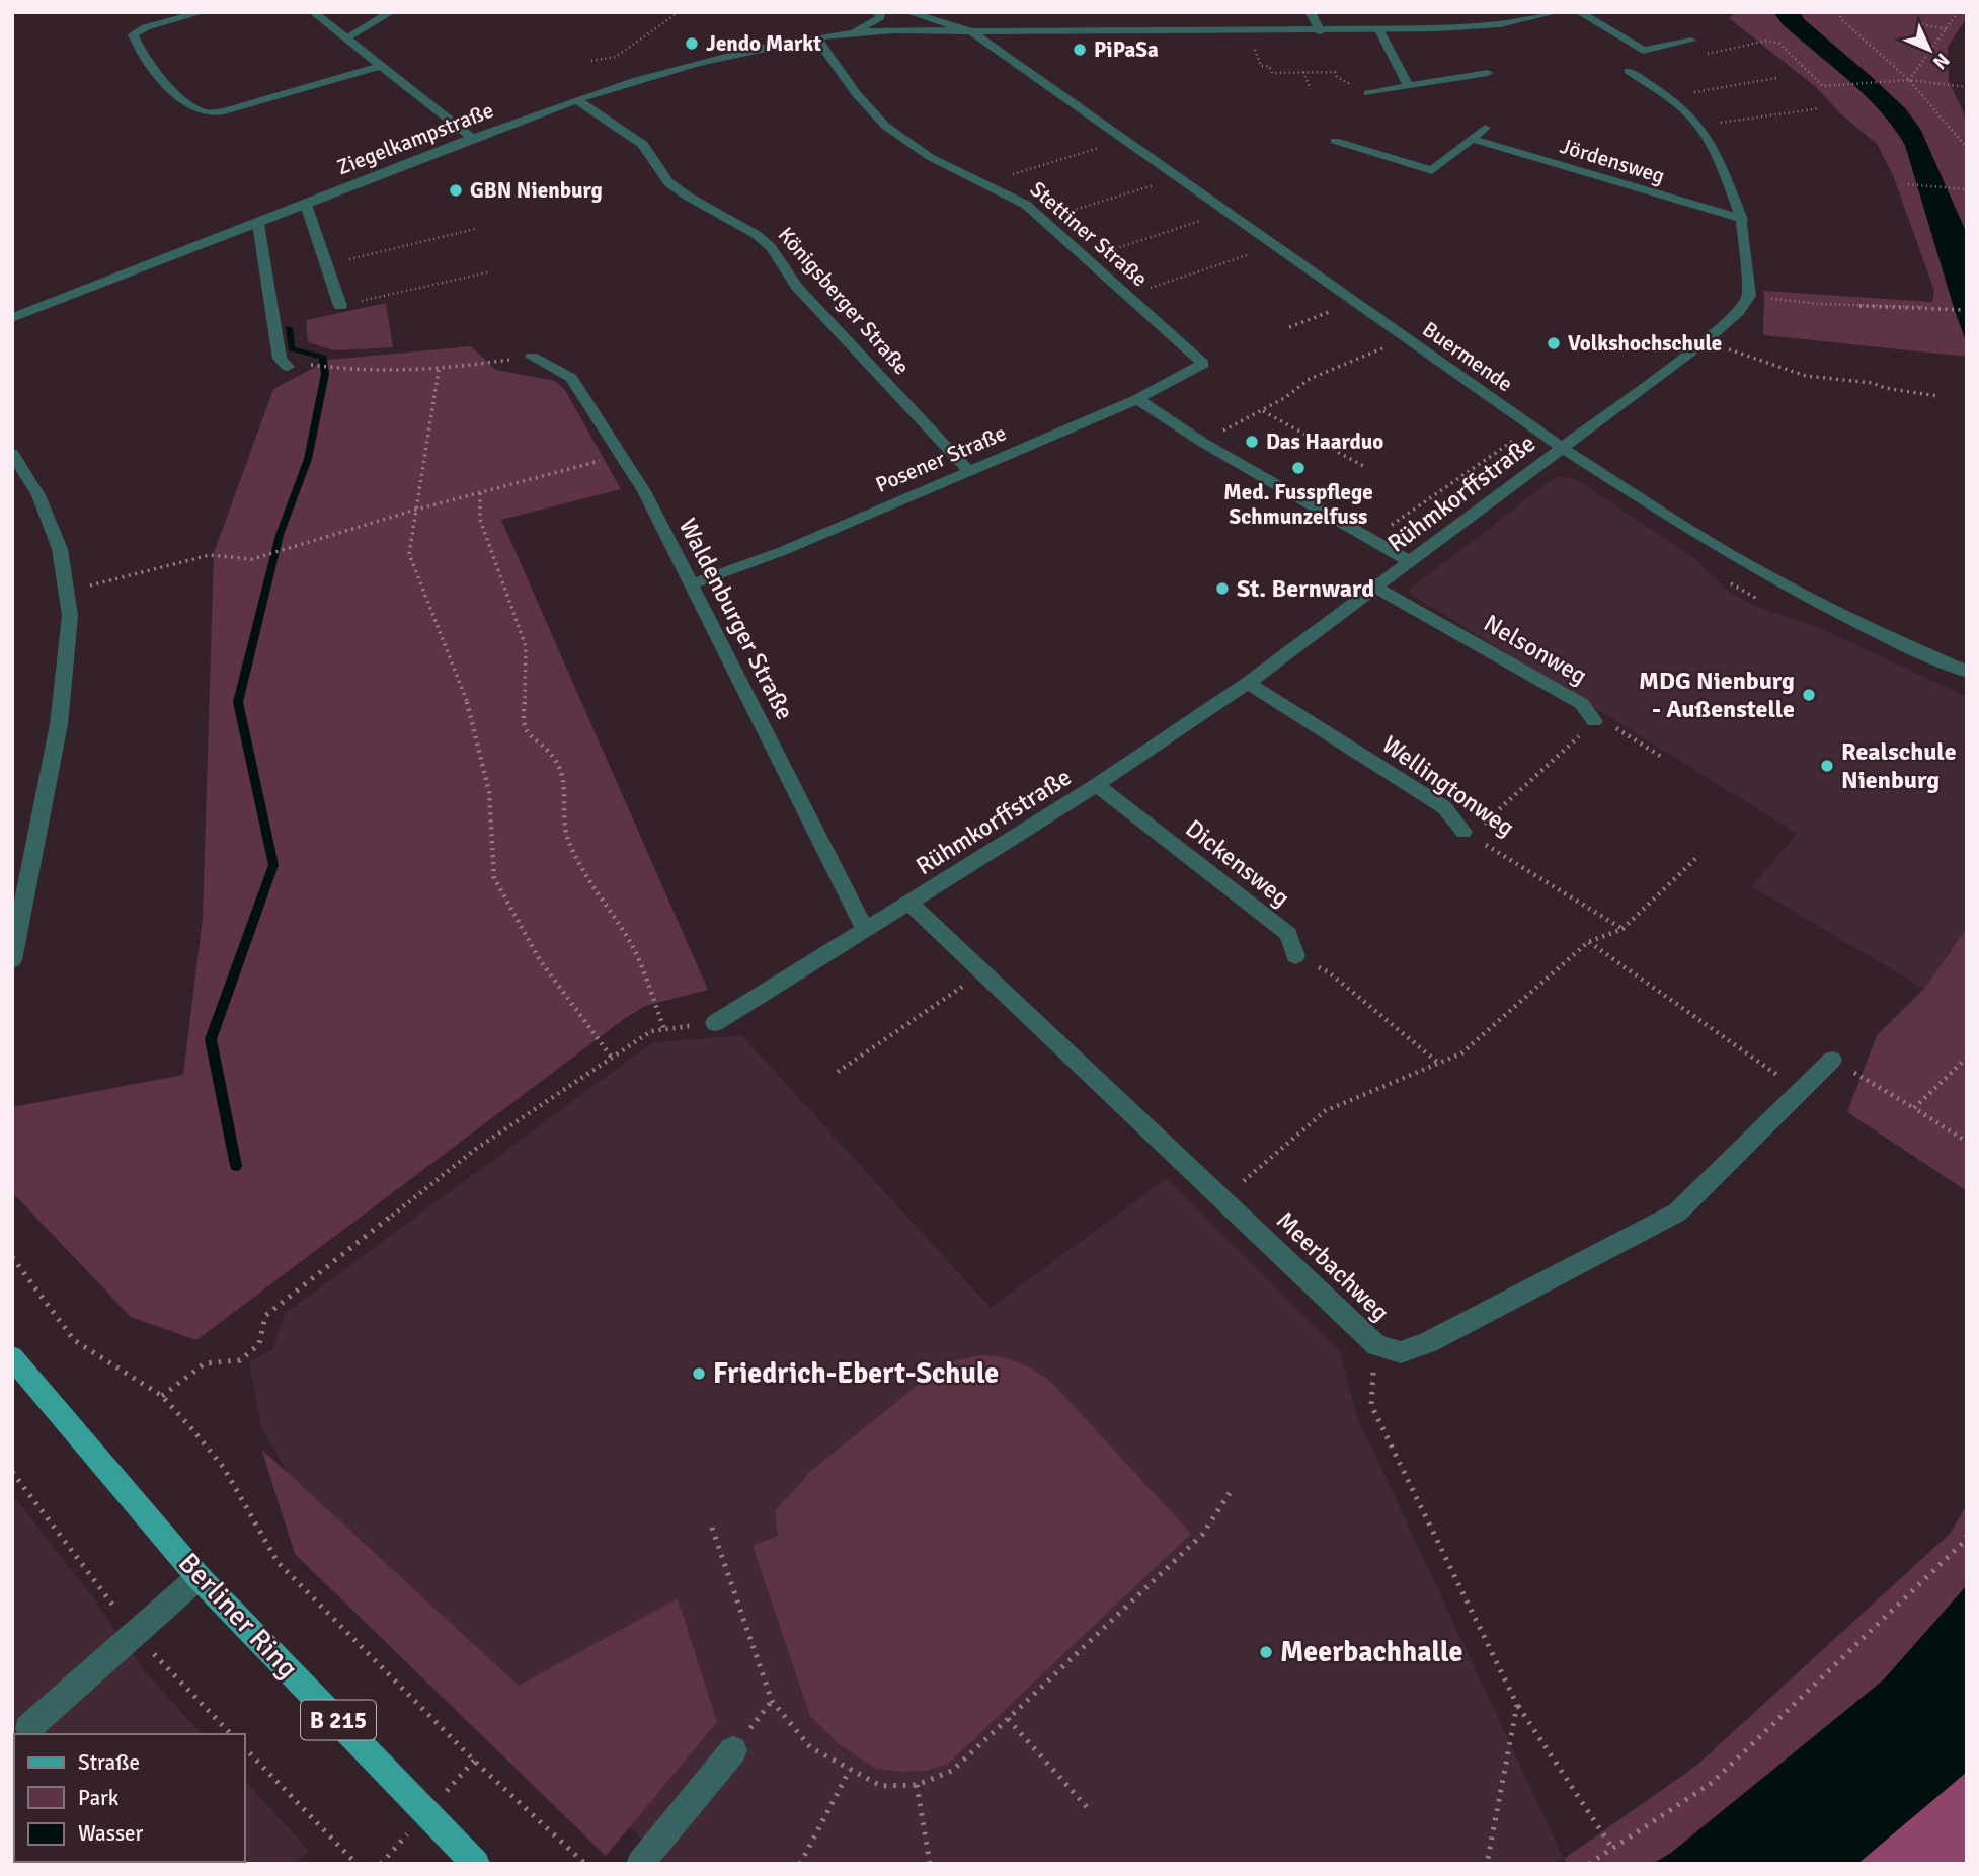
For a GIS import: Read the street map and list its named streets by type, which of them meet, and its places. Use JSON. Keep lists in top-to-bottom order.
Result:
{
  "streets": {
    "main road": ["Berliner Ring", "B 215"],
    "street": [
      "Ziegelkampstraße",
      "Jördensweg",
      "Stettiner Straße",
      "Königsberger Straße",
      "Buermende",
      "Posener Straße",
      "Rühmkorffstraße",
      "Waldenburger Straße",
      "Nelsonweg",
      "Wellingtonweg",
      "Dickensweg",
      "Meerbachweg"
    ]
  },
  "crossings": [
    ["Ziegelkampstraße", "Stettiner Straße"],
    ["Ziegelkampstraße", "Königsberger Straße"],
    ["Ziegelkampstraße", "Buermende"],
    ["Stettiner Straße", "Posener Straße"],
    ["Königsberger Straße", "Posener Straße"],
    ["Buermende", "Rühmkorffstraße"],
    ["Posener Straße", "Waldenburger Straße"],
    ["Rühmkorffstraße", "Waldenburger Straße"],
    ["Rühmkorffstraße", "Nelsonweg"],
    ["Rühmkorffstraße", "Wellingtonweg"],
    ["Rühmkorffstraße", "Dickensweg"],
    ["Rühmkorffstraße", "Meerbachweg"]
  ],
  "places": [
    "Jendo Markt",
    "PiPaSa",
    "GBN Nienburg",
    "Volkshochschule",
    "Das Haarduo",
    "Med. Fusspflege Schmunzelfuss",
    "St. Bernward",
    "MDG Nienburg - Außenstelle",
    "Realschule Nienburg",
    "Friedrich-Ebert-Schule",
    "Meerbachhalle"
  ],
  "legend": ["Straße", "Park", "Wasser"],
  "north": "bottom right"
}
